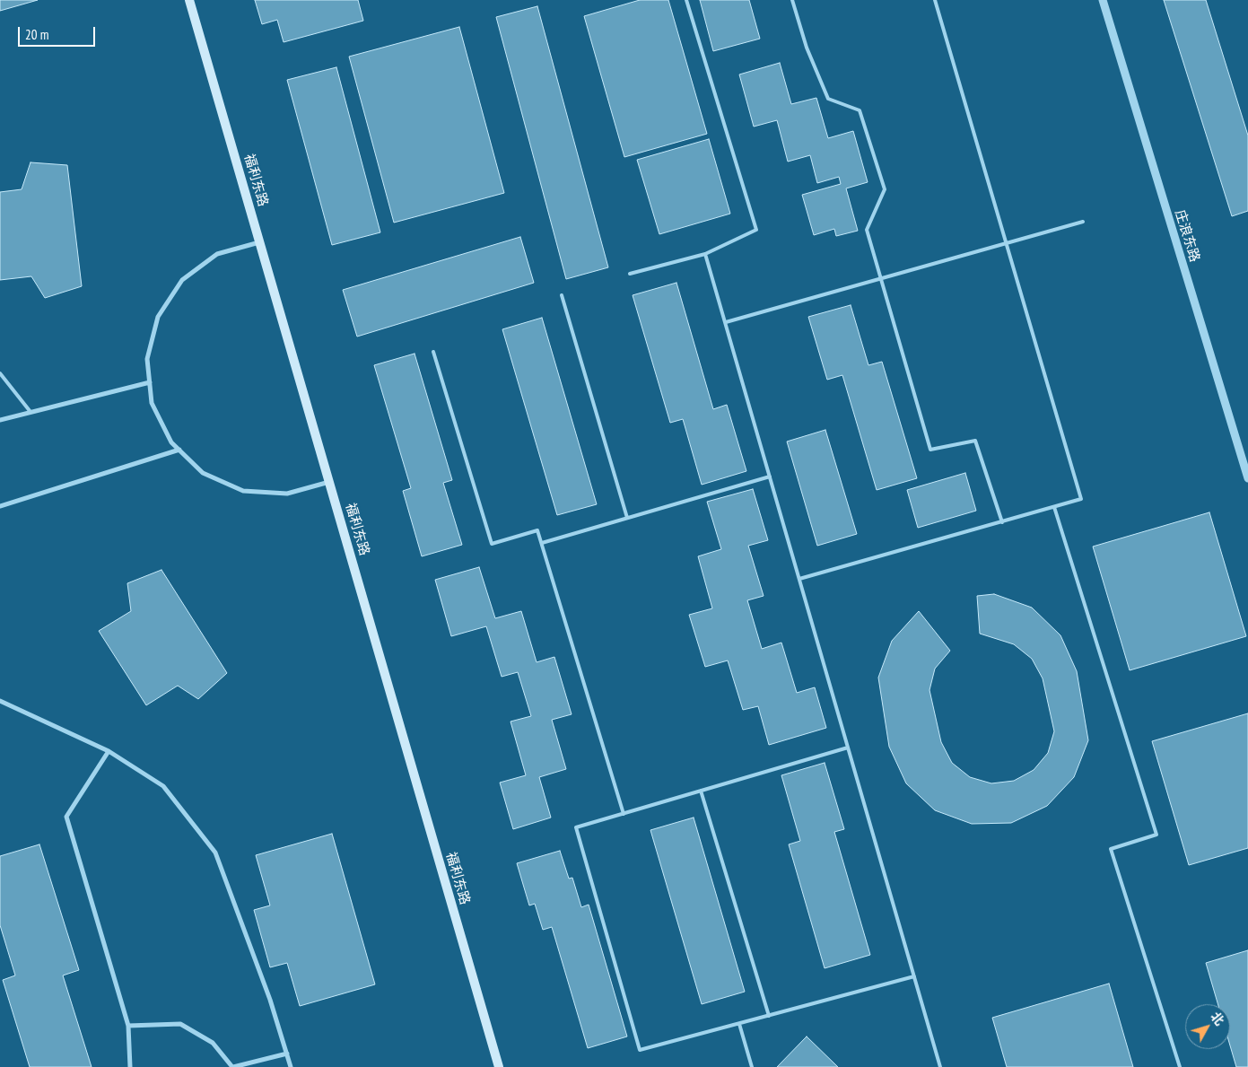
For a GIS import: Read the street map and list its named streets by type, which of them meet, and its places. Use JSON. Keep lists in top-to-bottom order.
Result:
{
  "streets": {
    "main road": ["福利东路"],
    "street": ["庄浪东路"]
  },
  "scale_bar": "20 m",
  "north": "top right"
}
